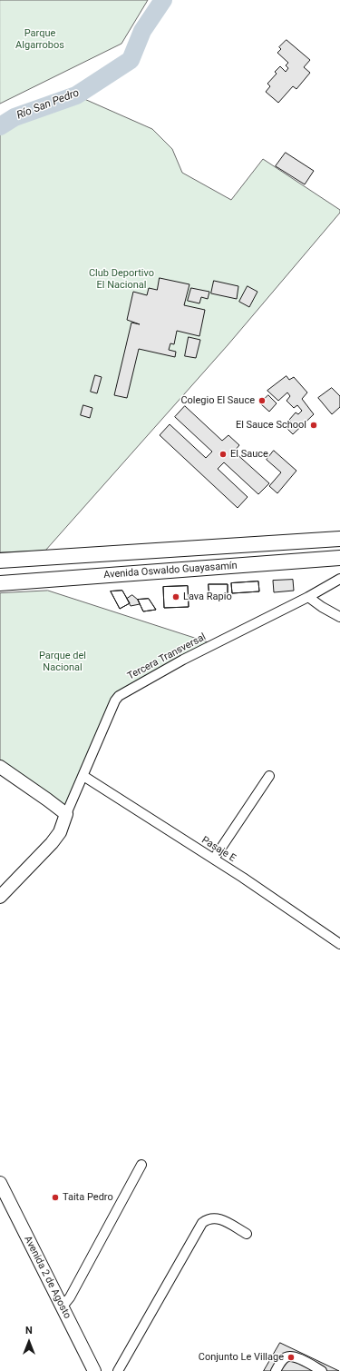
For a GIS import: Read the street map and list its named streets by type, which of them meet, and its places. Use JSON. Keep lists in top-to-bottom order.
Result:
{
  "streets": {
    "main road": ["Avenida Oswaldo Guayasamín", "Avenida 2 de Agosto"],
    "street": ["Tercera Transversal", "Pasaje E"]
  },
  "crossings": [
    ["Tercera Transversal", "Pasaje E"]
  ],
  "water": ["Río San Pedro"],
  "parks": ["Parque Algarrobos", "Club Deportivo El Nacional", "Parque del Nacional"],
  "places": [
    "Colegio El Sauce",
    "El Sauce School",
    "El Sauce",
    "Lava Rapio",
    "Taita Pedro",
    "Conjunto Le Village"
  ],
  "north": "top"
}
